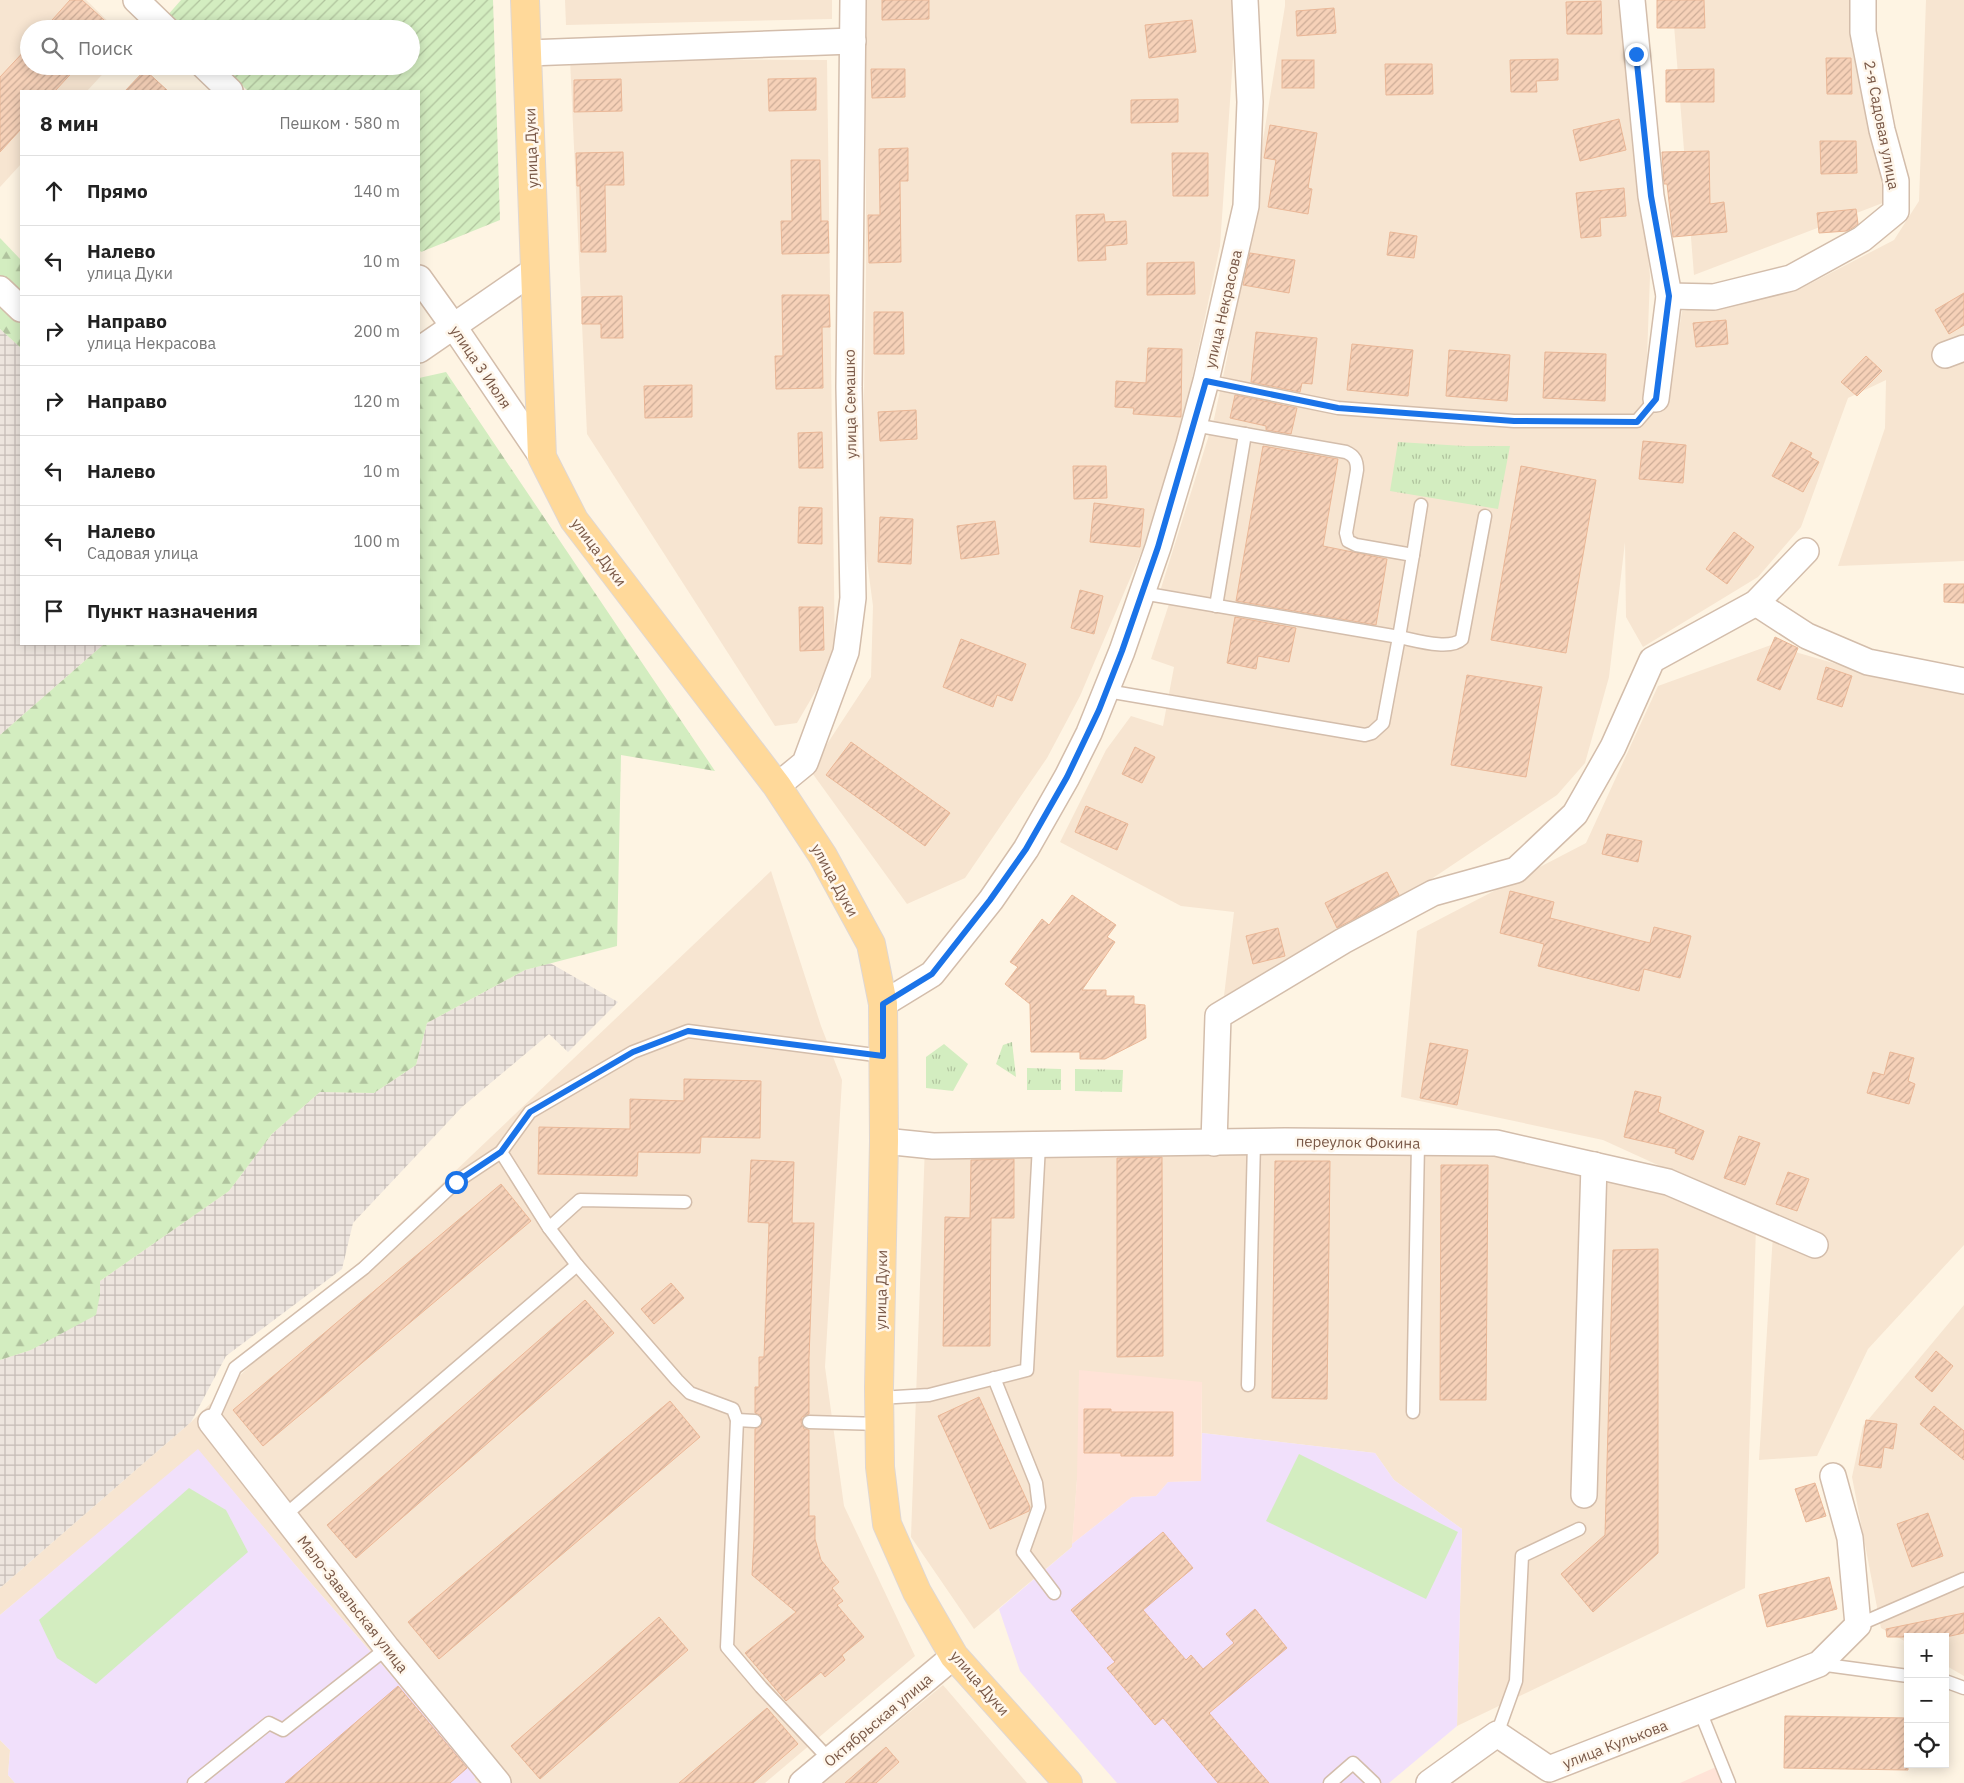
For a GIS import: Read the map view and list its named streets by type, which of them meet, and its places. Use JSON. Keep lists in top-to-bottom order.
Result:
{
  "streets": {
    "main road": ["улица Дуки"],
    "street": [
      "2-я Садовая улица",
      "улица Некрасова",
      "улица 3 Июля",
      "улица Семашко",
      "переулок Фокина",
      "Мало-Завальская улица",
      "Октябрьская улица",
      "улица Кулькова"
    ]
  },
  "crossings": [
    ["улица Дуки", "улица Некрасова"],
    ["улица Дуки", "улица 3 Июля"],
    ["улица Дуки", "улица Семашко"],
    ["улица Дуки", "переулок Фокина"],
    ["улица Дуки", "Октябрьская улица"]
  ],
  "page": {
    "search": "Поиск",
    "heading": ["8 мин", "Пешком · 580 m"],
    "list": [
      ["Прямо", "140 m"],
      ["Налево", "улица Дуки", "10 m"],
      ["Направо", "улица Некрасова", "200 m"],
      ["Направо", "120 m"],
      ["Налево", "10 m"],
      ["Налево", "Садовая улица", "100 m"],
      "Пункт назначения"
    ],
    "map_buttons": ["+", "−"]
  }
}
